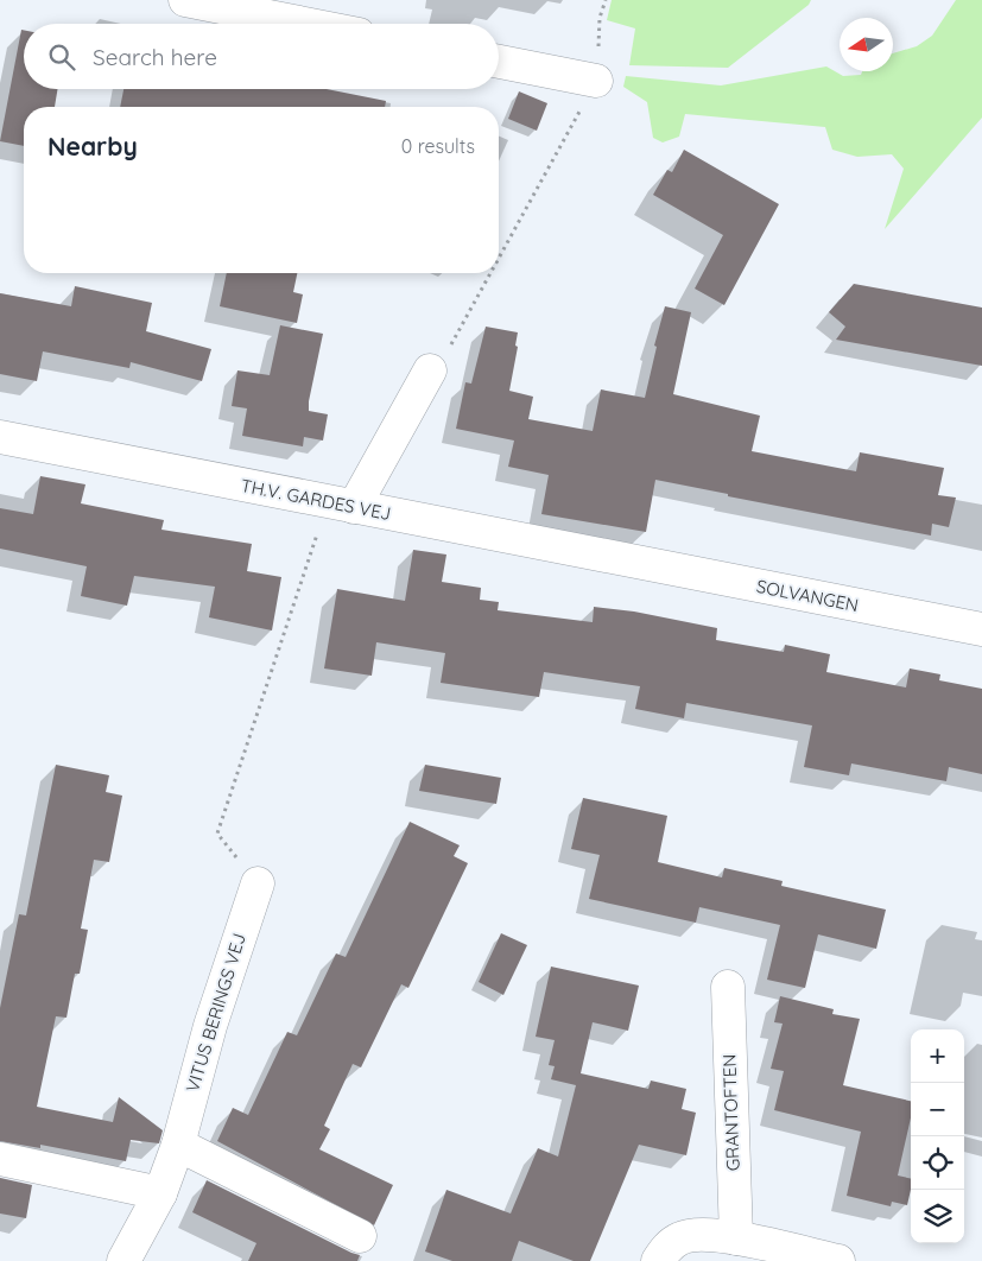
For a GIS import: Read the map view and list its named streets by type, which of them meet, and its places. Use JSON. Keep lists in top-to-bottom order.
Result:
{
  "streets": {
    "street": [
      "TH.V. GARDES VEJ",
      "SOLVANGEN",
      "VITUS BERINGS VEJ",
      "GRANTOFTEN"
    ]
  },
  "crossings": [
    ["TH.V. GARDES VEJ", "SOLVANGEN"]
  ],
  "north": "left",
  "page": {
    "search": "Search here",
    "heading": ["Nearby", "0 results"],
    "map_buttons": ["+", "−"]
  }
}
